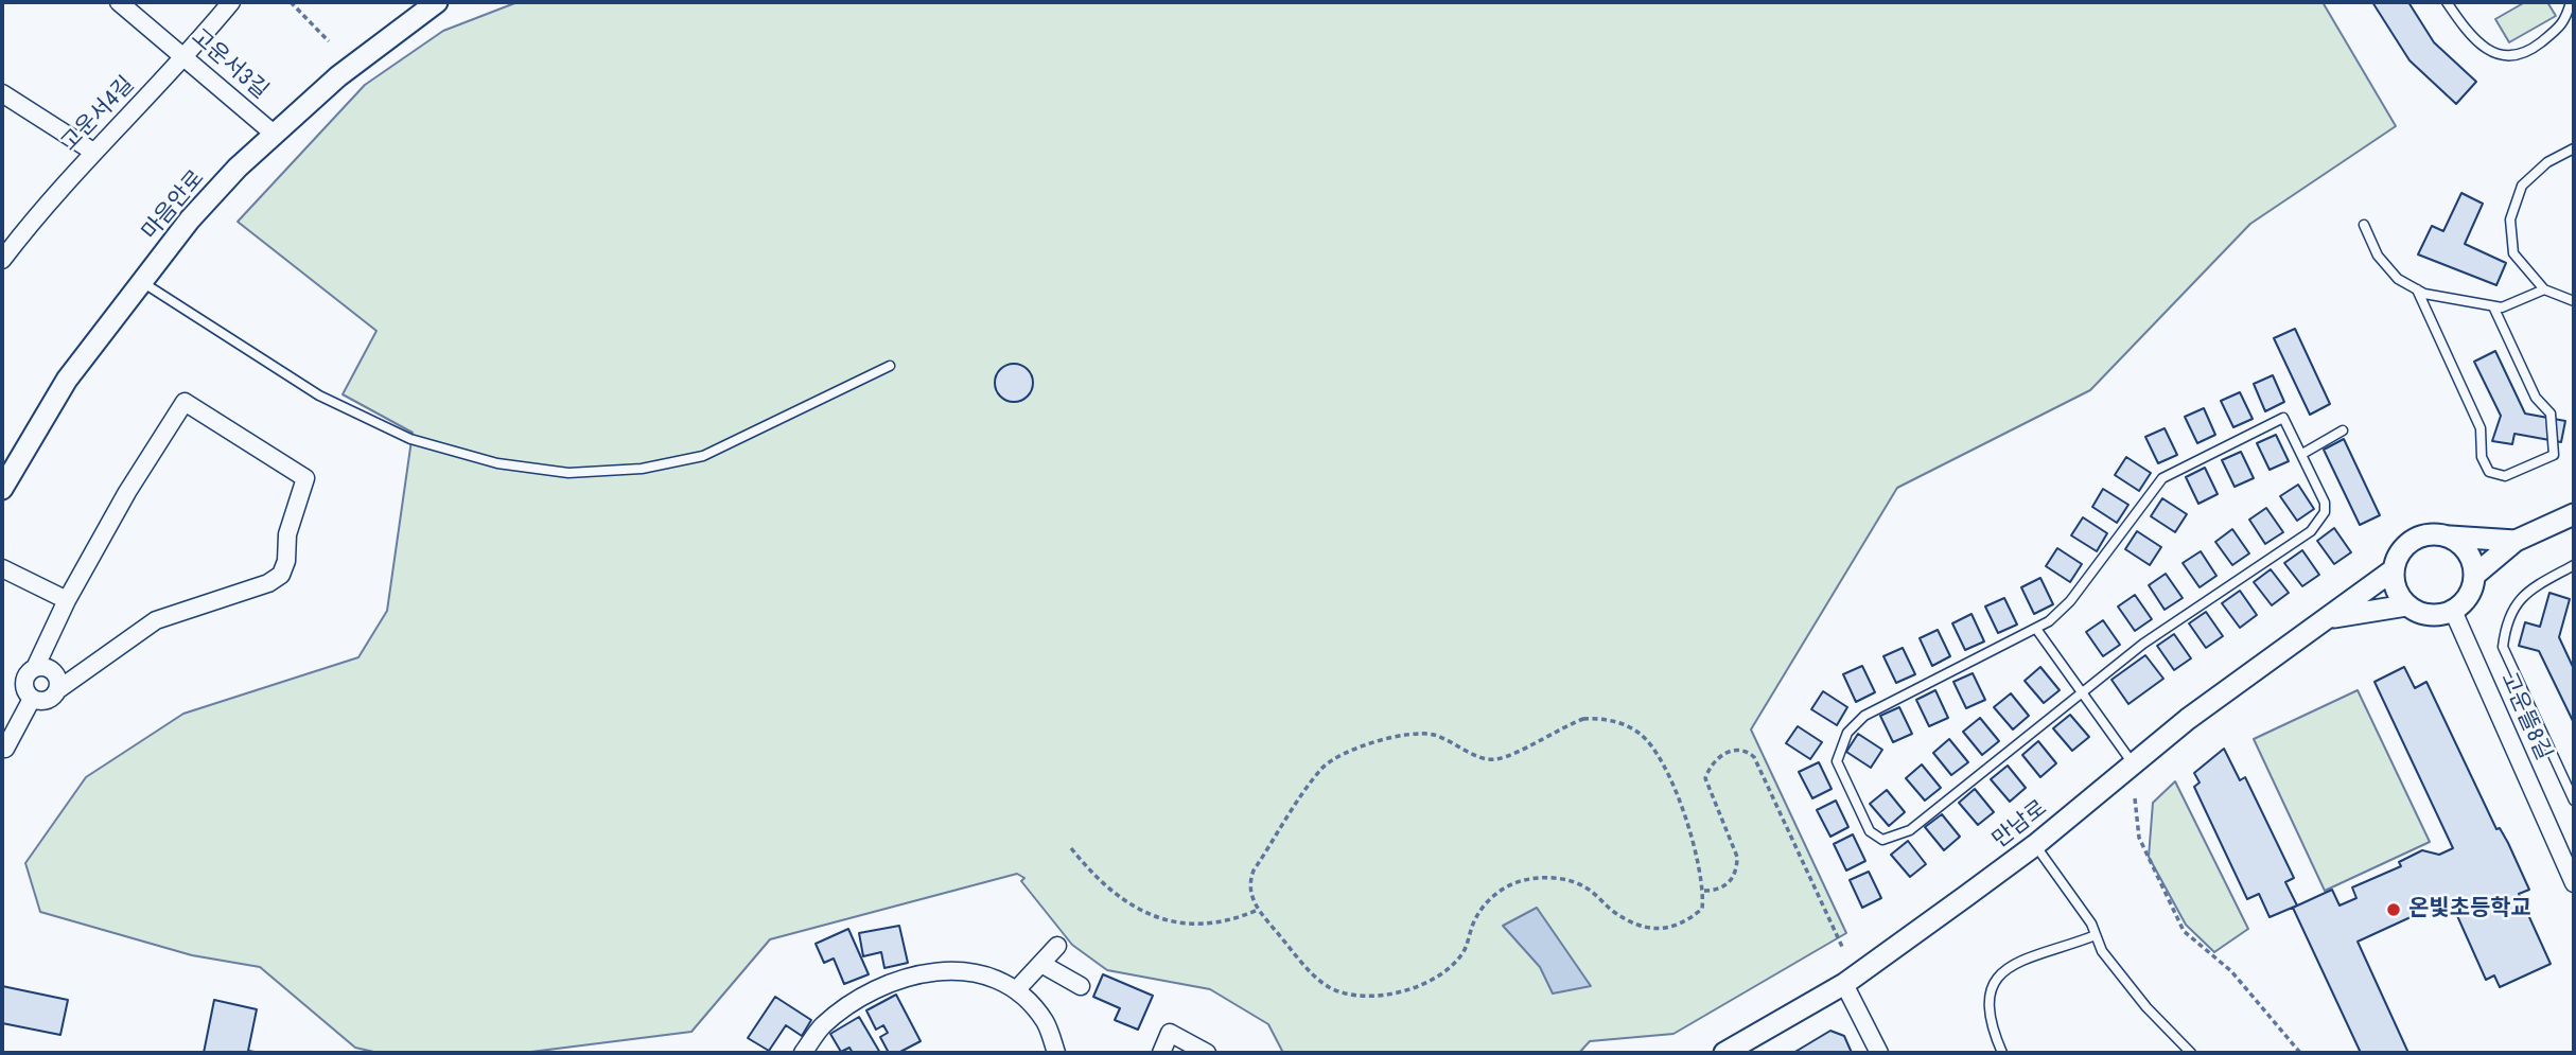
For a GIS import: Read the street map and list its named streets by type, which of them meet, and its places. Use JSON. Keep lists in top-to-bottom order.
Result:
{
  "streets": {
    "street": [
      "고운서3길",
      "고운서4길",
      "마음안로",
      "고운뜰8길",
      "만남로"
    ]
  },
  "crossings": [
    ["고운서3길", "고운서4길"],
    ["고운서3길", "마음안로"],
    ["고운뜰8길", "만남로"]
  ],
  "places": ["온빛초등학교"]
}
